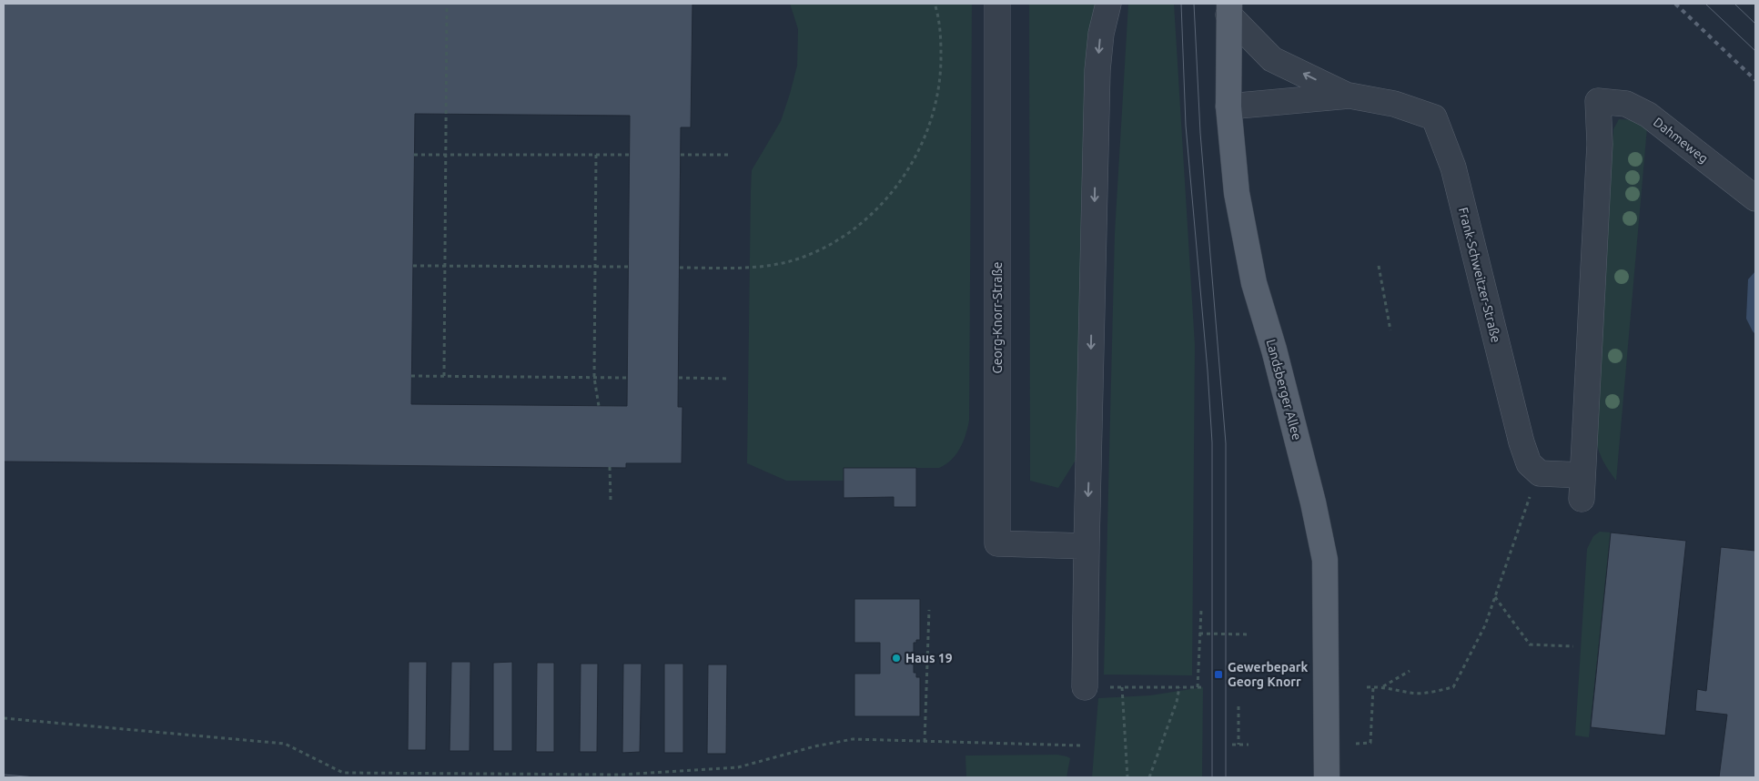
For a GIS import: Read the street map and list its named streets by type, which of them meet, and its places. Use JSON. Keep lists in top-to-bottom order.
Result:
{
  "streets": {
    "main road": ["Landsberger Allee"],
    "street": ["Dahmeweg", "Frank-Schweitzer-Straße", "Georg-Knorr-Straße"]
  },
  "crossings": [
    ["Dahmeweg", "Frank-Schweitzer-Straße"],
    ["Frank-Schweitzer-Straße", "Landsberger Allee"]
  ],
  "places": {
    "other": ["Haus 19"],
    "transit": ["Gewerbepark Georg Knorr"]
  }
}
